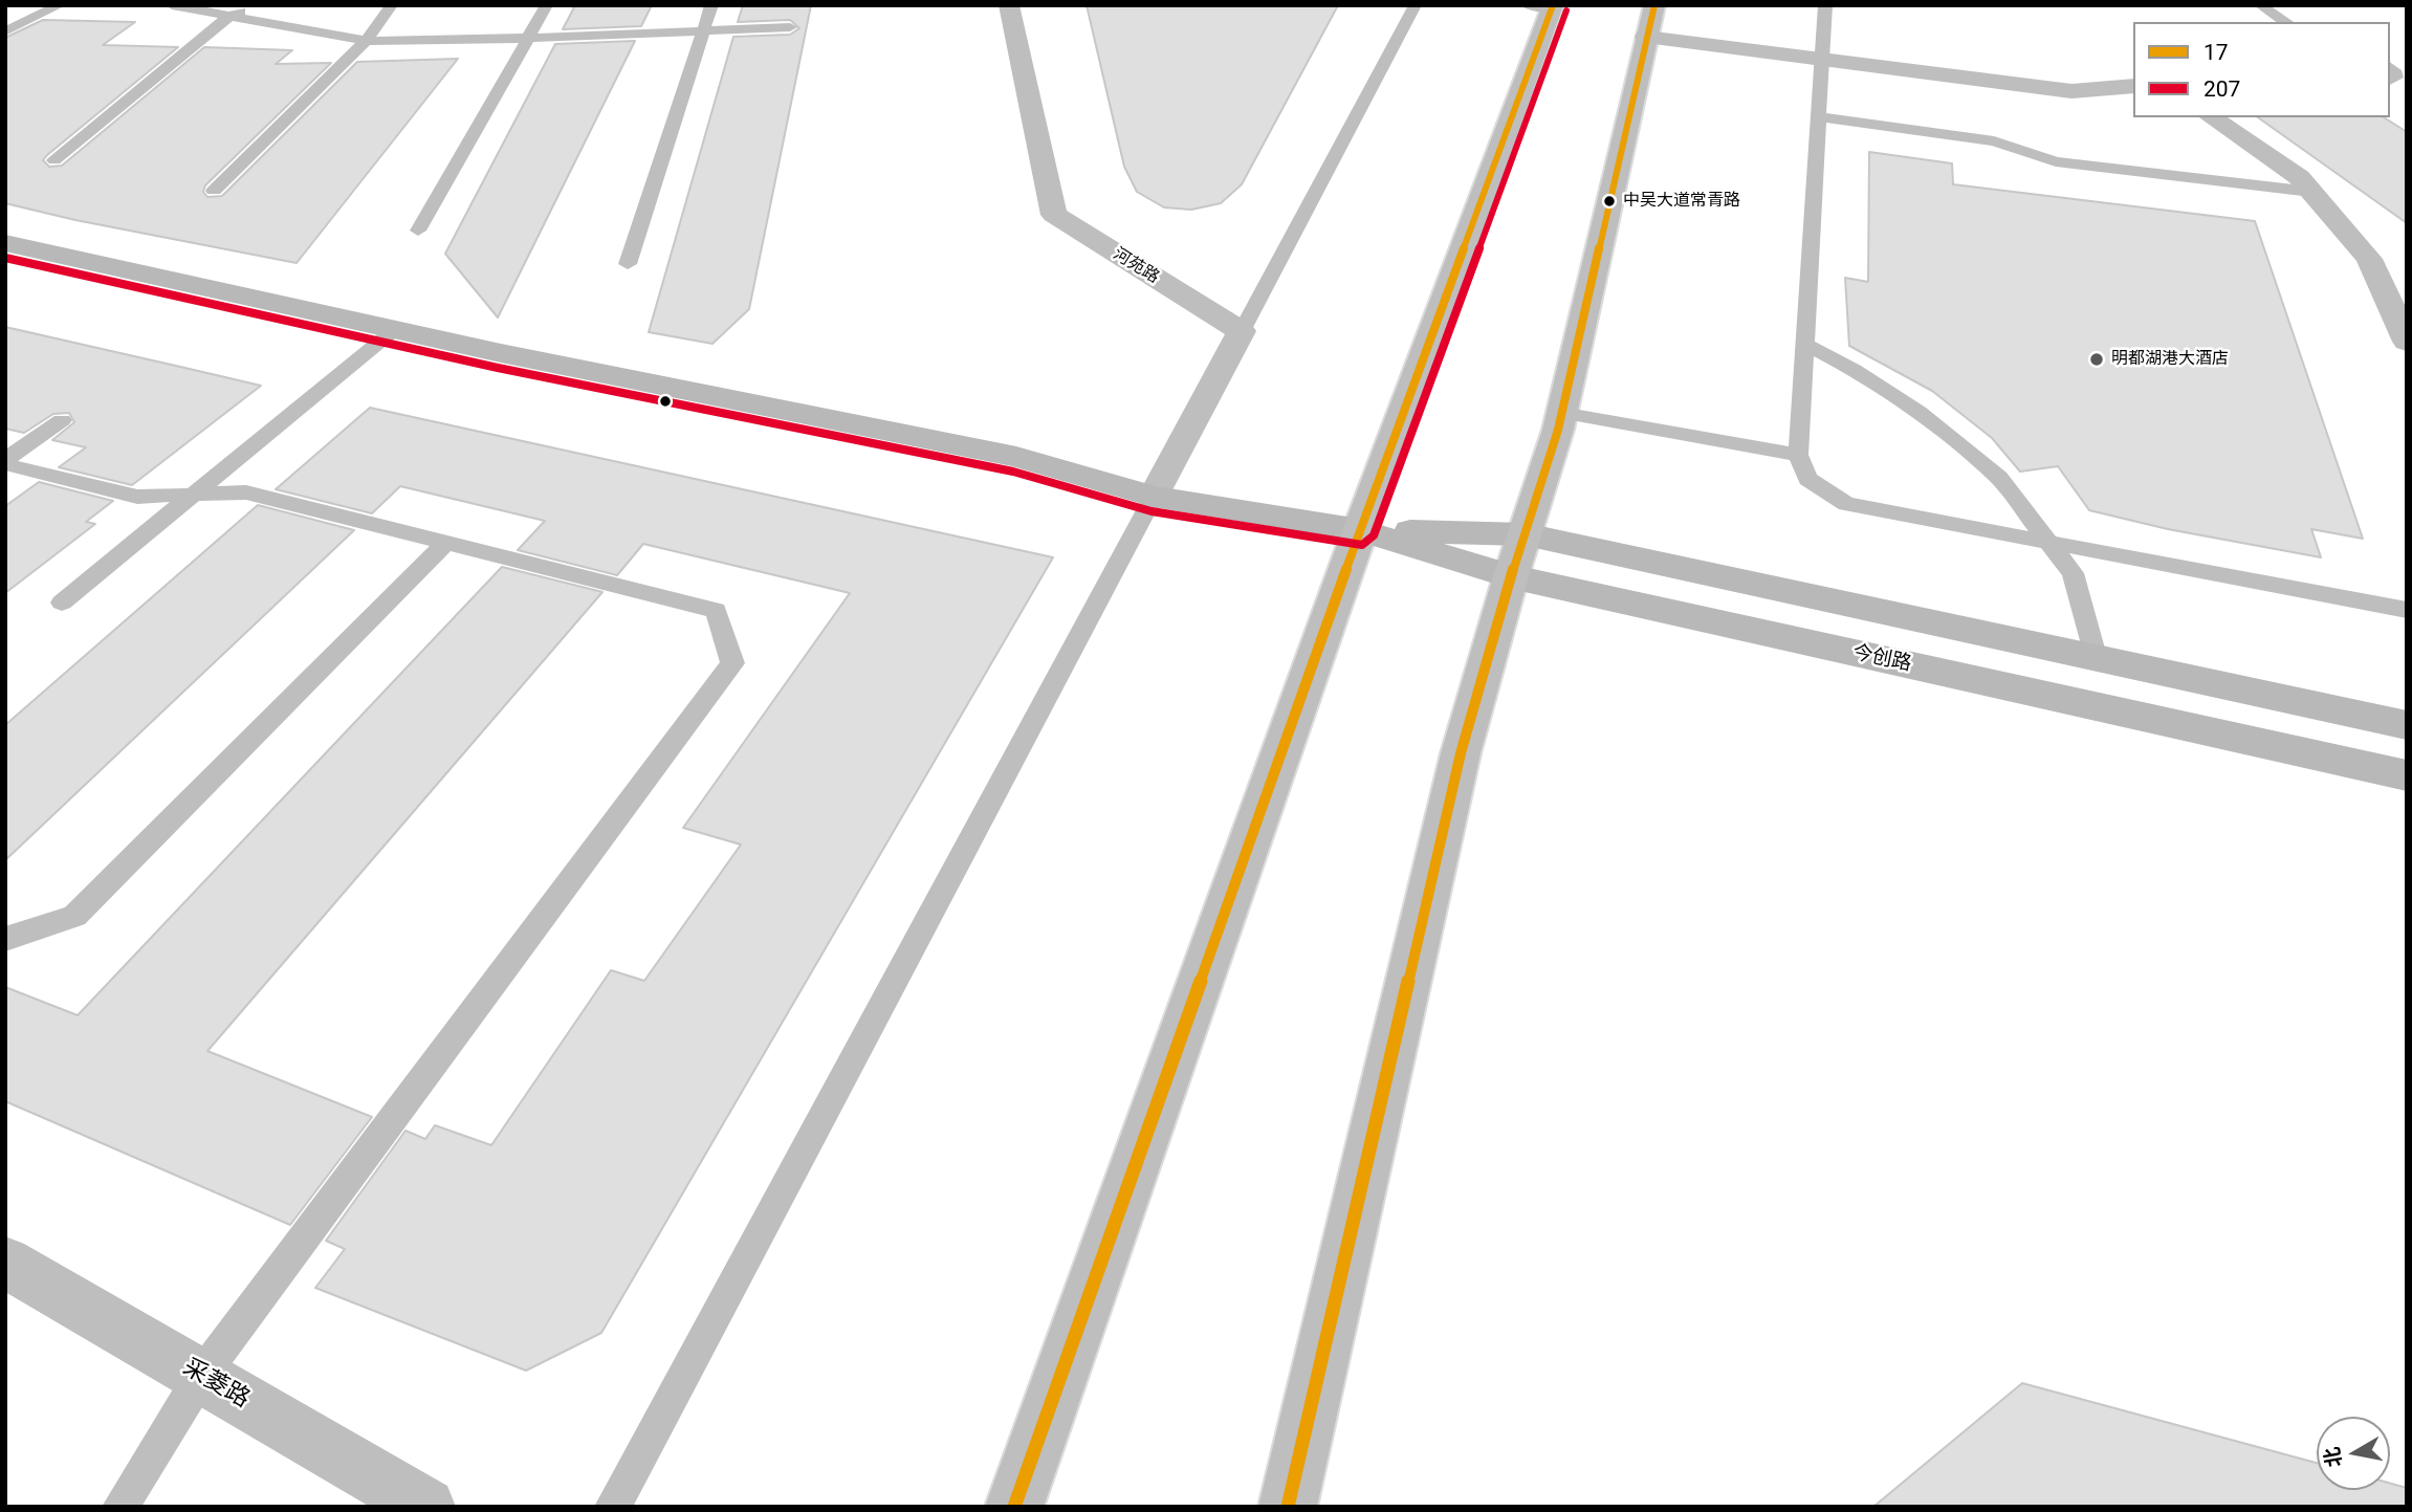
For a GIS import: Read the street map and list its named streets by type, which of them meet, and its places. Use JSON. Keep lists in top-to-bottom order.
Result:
{
  "streets": {
    "main road": ["河苑路", "今创路", "采菱路"]
  },
  "places": ["中吴大道常青路", "明都湖港大酒店"],
  "lines": ["transit line 17", "transit line 207"],
  "legend": ["17", "207"],
  "north": "left"
}
